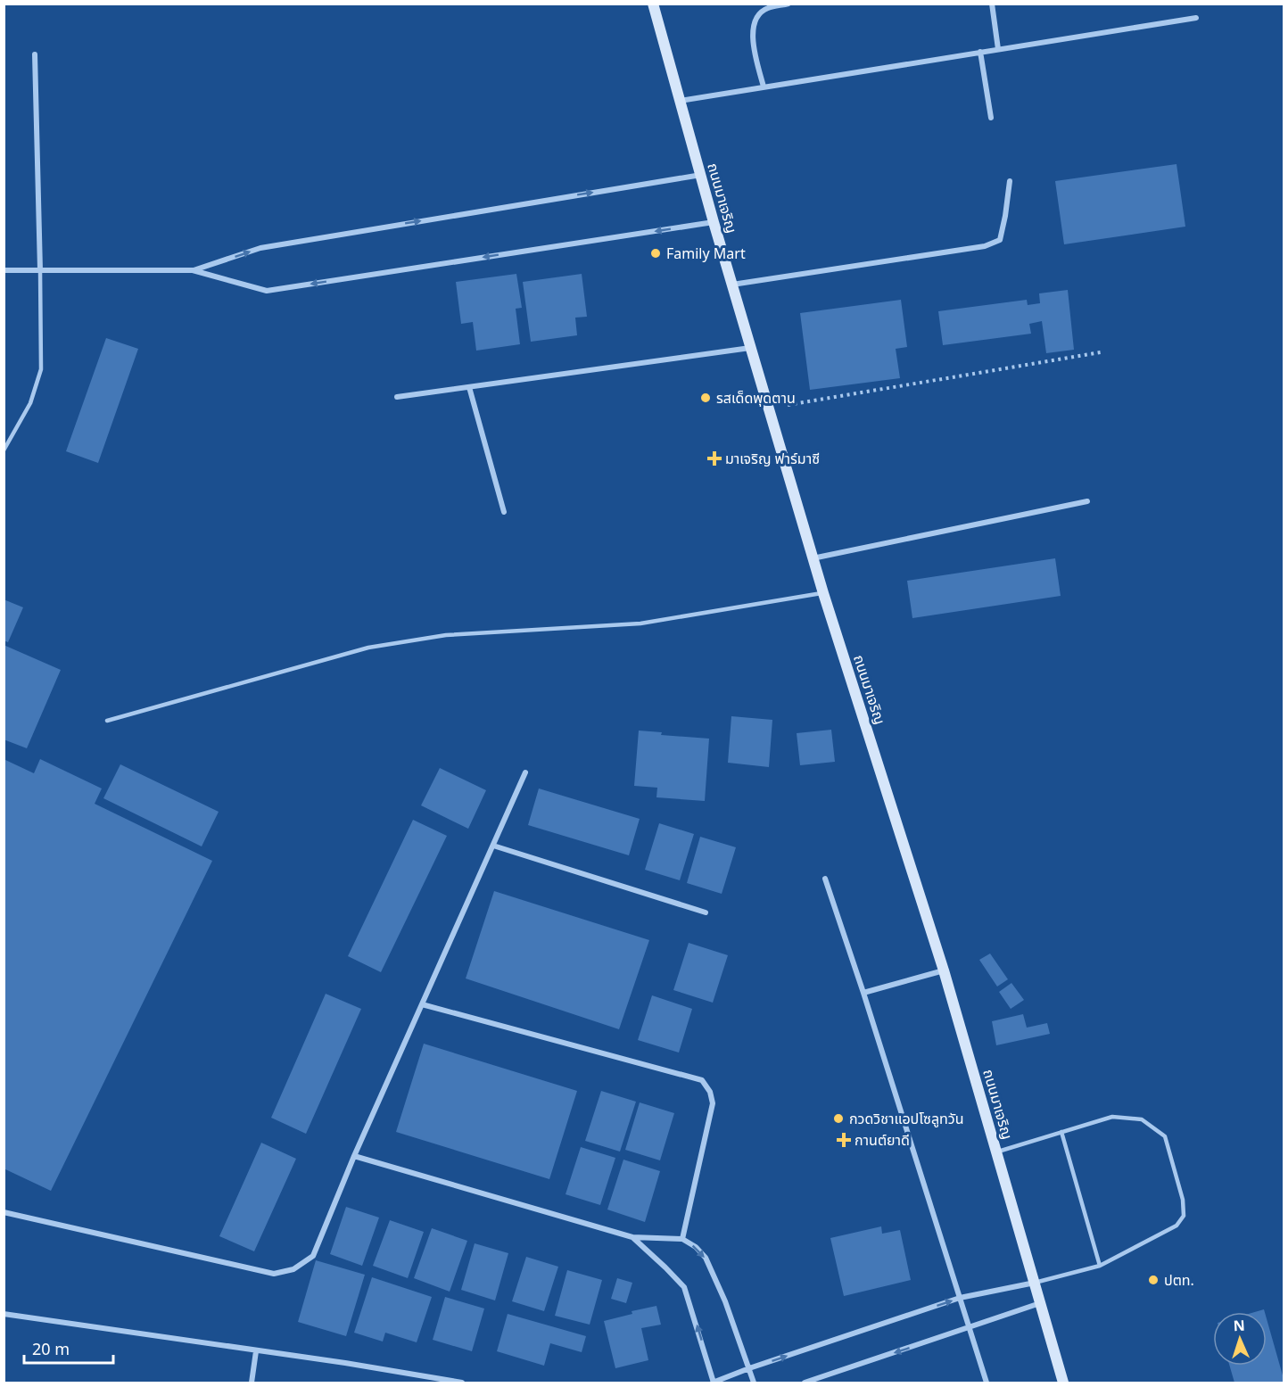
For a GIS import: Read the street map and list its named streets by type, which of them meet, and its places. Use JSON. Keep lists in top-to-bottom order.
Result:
{
  "streets": {
    "main road": ["ถนนมาเจริญ"]
  },
  "places": {
    "other": [
      "Family Mart",
      "รสเด็ดพุดตาน",
      "กวดวิชาแอปโซลูทวัน",
      "ปตท."
    ],
    "health": ["มาเจริญ ฟาร์มาซี", "กานต์ยาดี"]
  },
  "scale_bar": "20 m",
  "north": "top"
}
